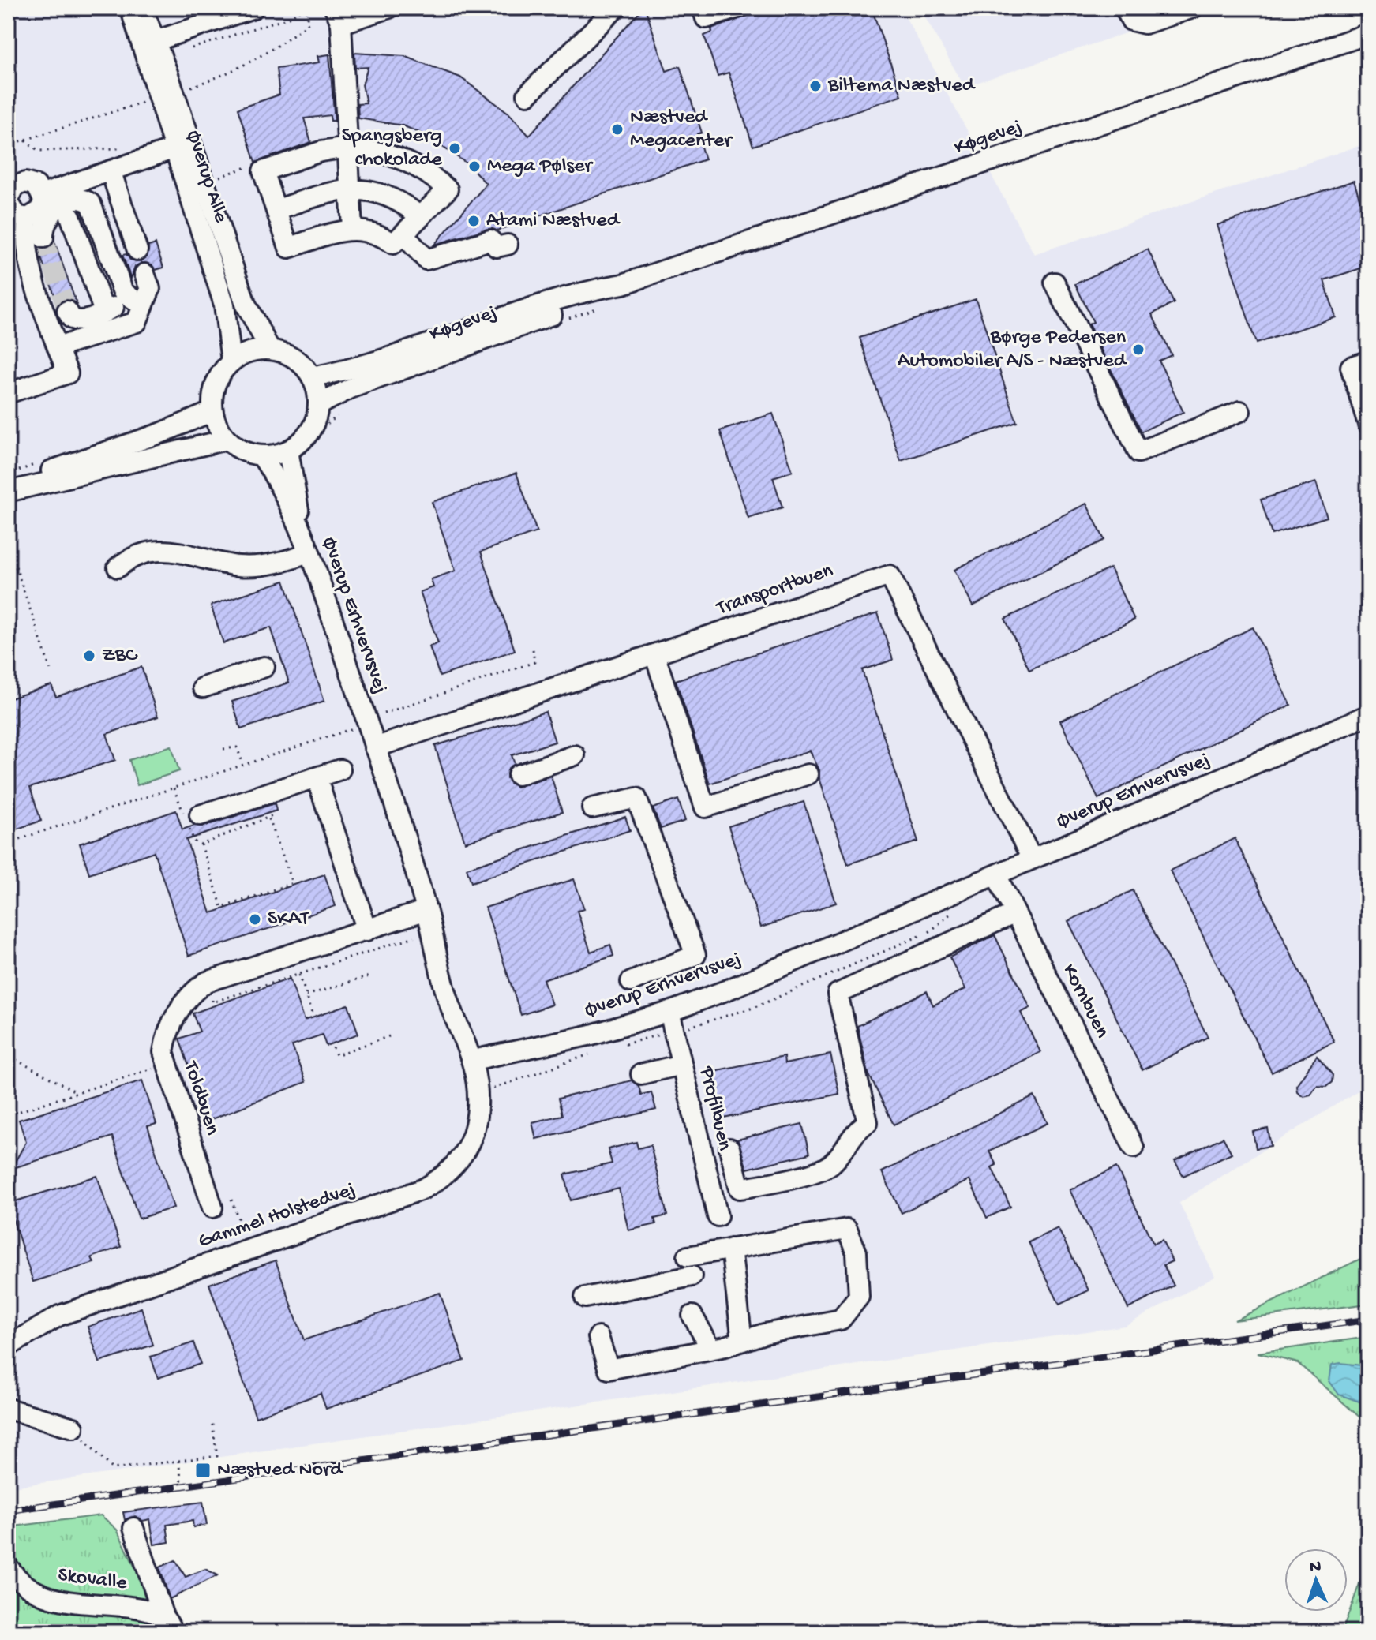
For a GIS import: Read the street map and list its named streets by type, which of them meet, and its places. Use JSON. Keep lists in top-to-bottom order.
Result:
{
  "streets": {
    "street": [
      "Køgevej",
      "Øverup Alle",
      "Transportbuen",
      "Øverup Erhvervsvej",
      "Kornbuen",
      "Toldbuen",
      "Profilbuen",
      "Gammel Holstedvej",
      "Skovalle"
    ]
  },
  "crossings": [
    ["Køgevej", "Øverup Alle"],
    ["Køgevej", "Øverup Erhvervsvej"],
    ["Øverup Alle", "Øverup Erhvervsvej"],
    ["Transportbuen", "Øverup Erhvervsvej"],
    ["Øverup Erhvervsvej", "Kornbuen"],
    ["Øverup Erhvervsvej", "Toldbuen"],
    ["Øverup Erhvervsvej", "Profilbuen"],
    ["Øverup Erhvervsvej", "Gammel Holstedvej"]
  ],
  "places": {
    "other": [
      "Biltema Næstved",
      "Næstved Megacenter",
      "Spangsberg chokolade",
      "Mega Pølser",
      "Atami Næstved",
      "Børge Pedersen Automobiler A/S - Næstved",
      "ZBC",
      "SKAT"
    ],
    "transit": ["Næstved Nord"]
  },
  "north": "top"
}
